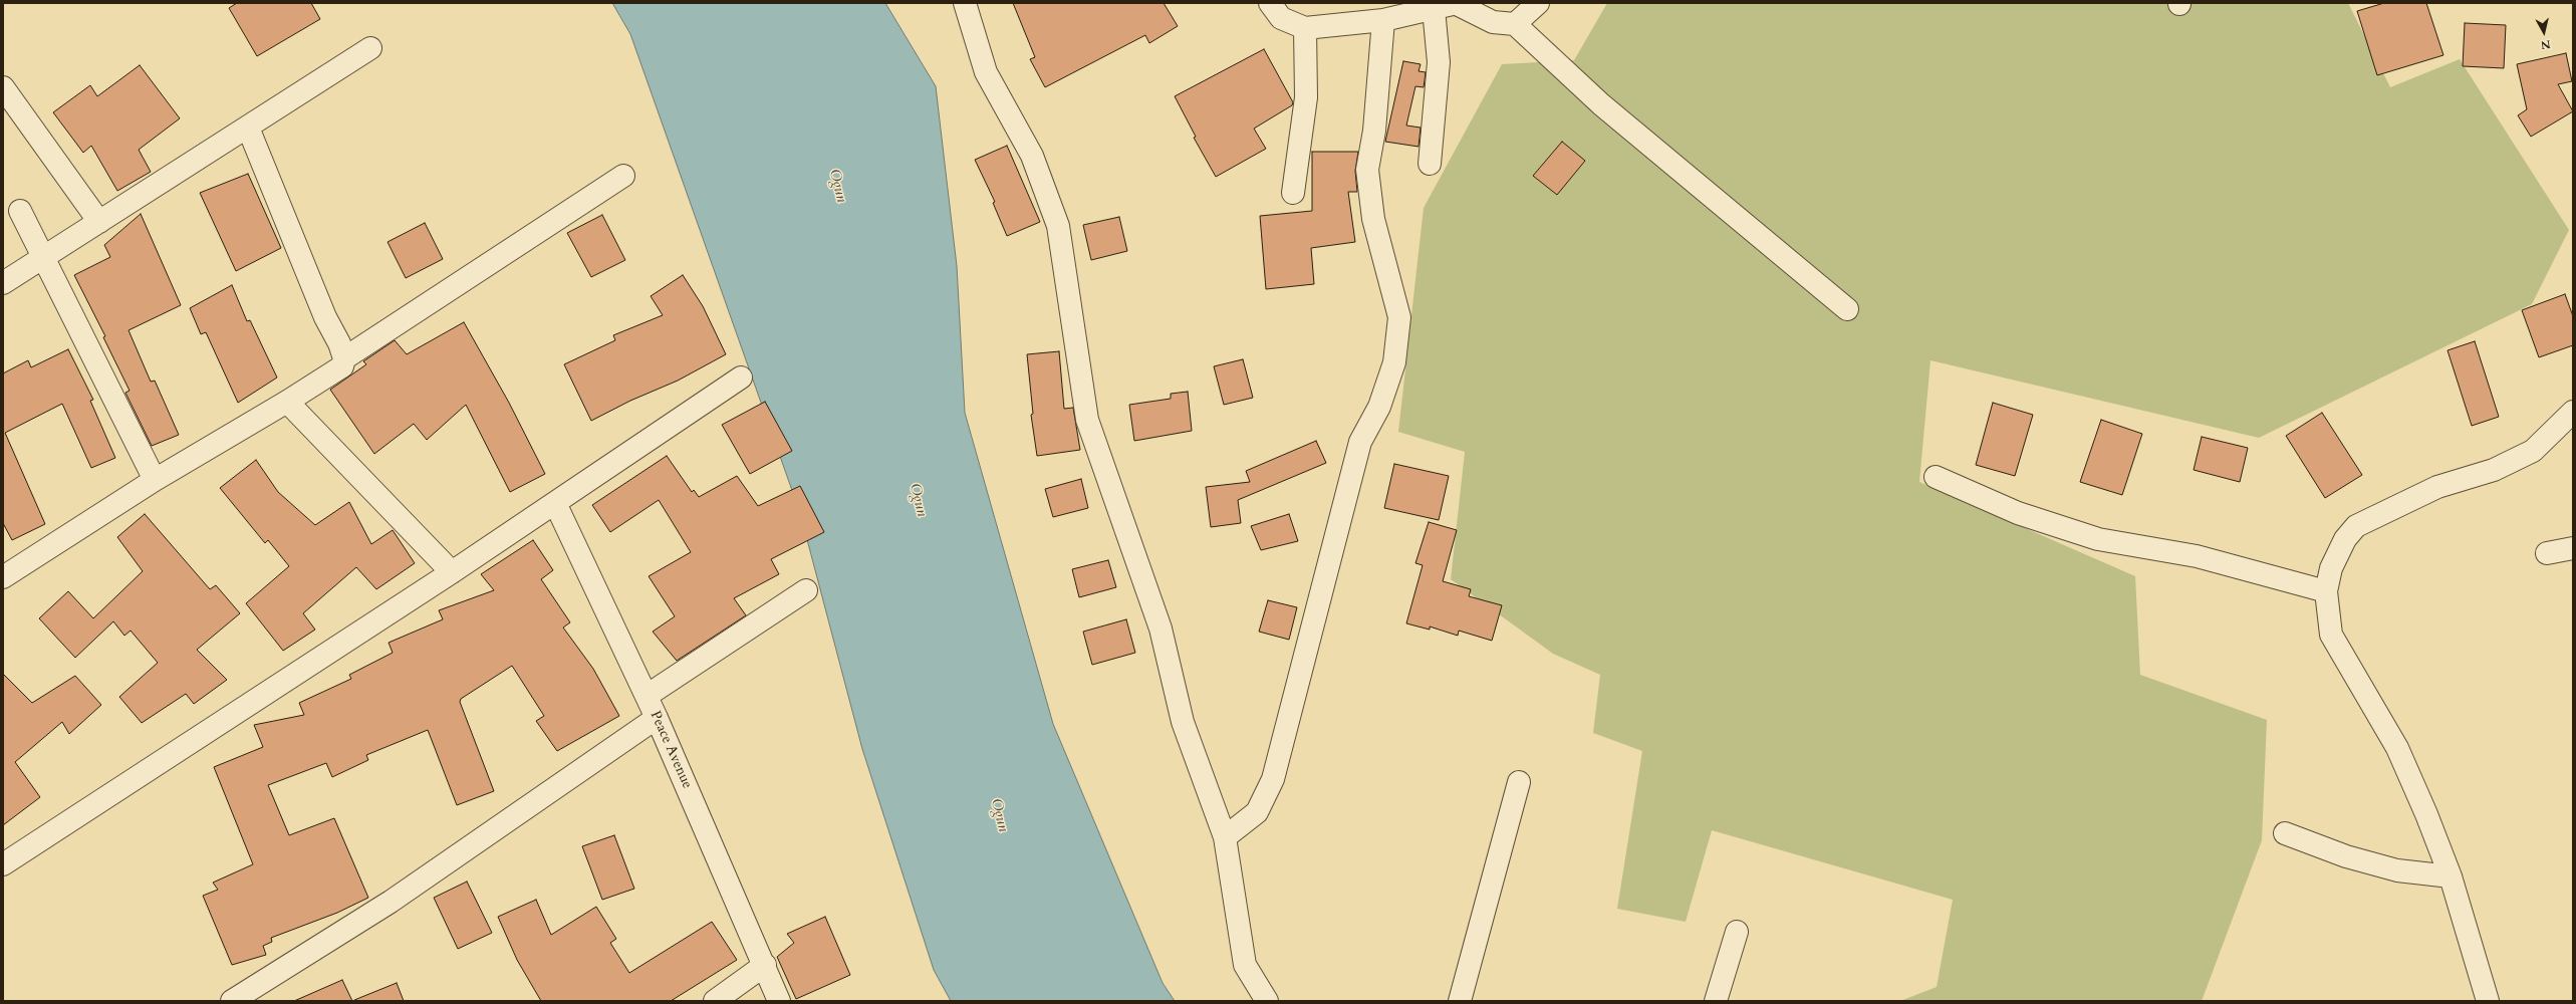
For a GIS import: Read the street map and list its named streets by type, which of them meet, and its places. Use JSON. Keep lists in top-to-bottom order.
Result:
{
  "streets": {
    "street": ["Peace Avenue"]
  },
  "water": ["Ogun"],
  "north": "bottom"
}
